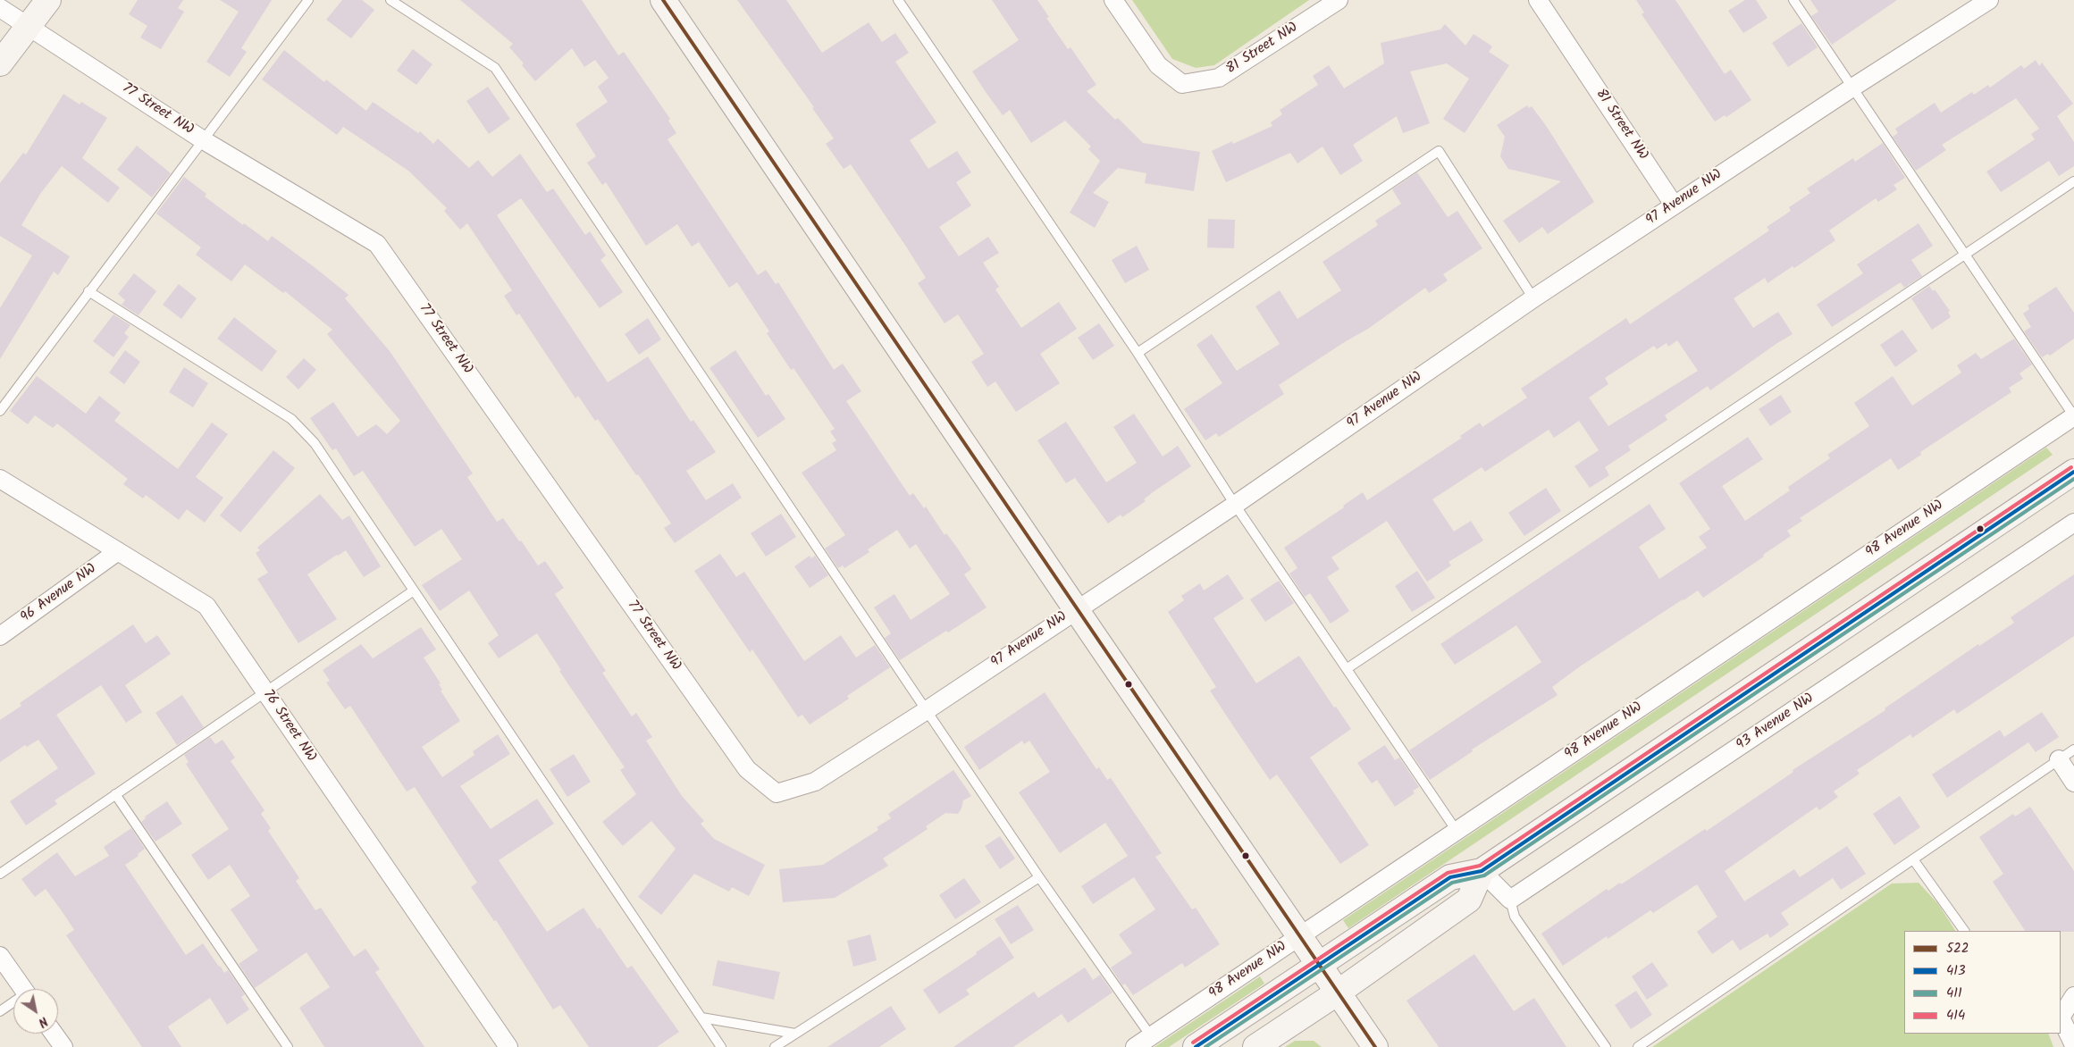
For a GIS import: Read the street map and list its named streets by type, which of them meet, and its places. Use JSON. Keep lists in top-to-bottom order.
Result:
{
  "streets": {
    "street": [
      "81 Street NW",
      "77 Street NW",
      "97 Avenue NW",
      "98 Avenue NW",
      "96 Avenue NW",
      "93 Avenue NW",
      "76 Street NW"
    ]
  },
  "crossings": [
    ["81 Street NW", "97 Avenue NW"],
    ["77 Street NW", "97 Avenue NW"],
    ["96 Avenue NW", "76 Street NW"]
  ],
  "lines": [
    "transit line 522",
    "transit line 414",
    "transit line 413",
    "transit line 411"
  ],
  "legend": [
    "522",
    "413",
    "411",
    "414"
  ],
  "north": "bottom right"
}
